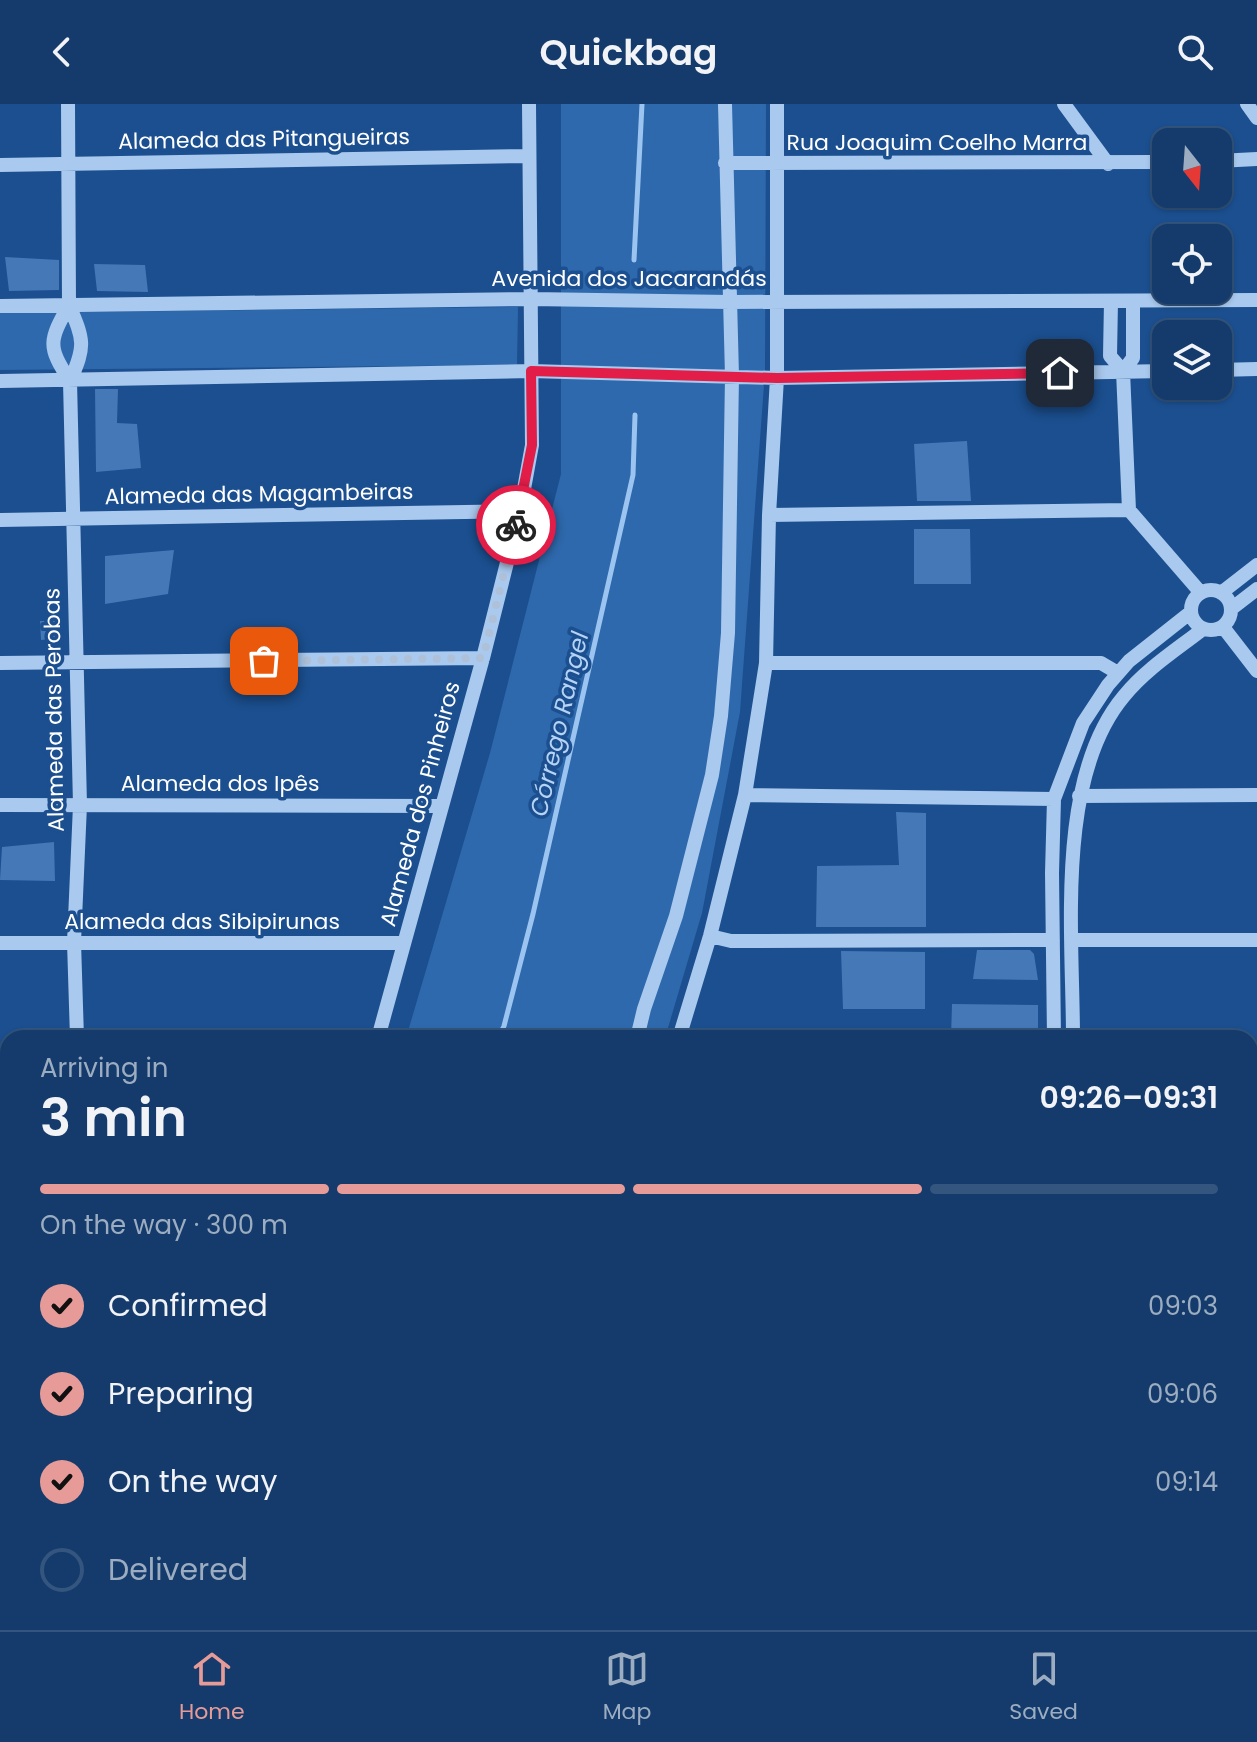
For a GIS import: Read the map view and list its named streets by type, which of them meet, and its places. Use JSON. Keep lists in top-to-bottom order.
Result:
{
  "streets": {
    "street": [
      "Alameda das Pitangueiras",
      "Rua Joaquim Coelho Marra",
      "Avenida dos Jacarandás",
      "Alameda das Magambeiras",
      "Alameda das Perobas",
      "Alameda dos Ipês",
      "Alameda dos Pinheiros",
      "Alameda das Sibipirunas"
    ]
  },
  "crossings": [
    ["Alameda das Pitangueiras", "Alameda das Perobas"],
    ["Alameda das Pitangueiras", "Alameda dos Pinheiros"],
    ["Rua Joaquim Coelho Marra", "Avenida dos Jacarandás"],
    ["Avenida dos Jacarandás", "Alameda das Perobas"],
    ["Avenida dos Jacarandás", "Alameda dos Pinheiros"],
    ["Alameda das Magambeiras", "Alameda das Perobas"],
    ["Alameda das Magambeiras", "Alameda dos Pinheiros"],
    ["Alameda das Perobas", "Alameda dos Ipês"],
    ["Alameda das Perobas", "Alameda das Sibipirunas"],
    ["Alameda dos Ipês", "Alameda dos Pinheiros"],
    ["Alameda dos Pinheiros", "Alameda das Sibipirunas"]
  ],
  "water": ["Córrego Rangel"],
  "north": "bottom",
  "page": {
    "header": "Quickbag",
    "heading": ["3 min", "Arriving in", "09:26–09:31"],
    "bar": "On the way · 300 m",
    "list": [
      ["Confirmed", "09:03"],
      ["Preparing", "09:06"],
      ["On the way", "09:14"],
      "Delivered"
    ],
    "tabs": ["Home", "Map", "Saved"]
  }
}
